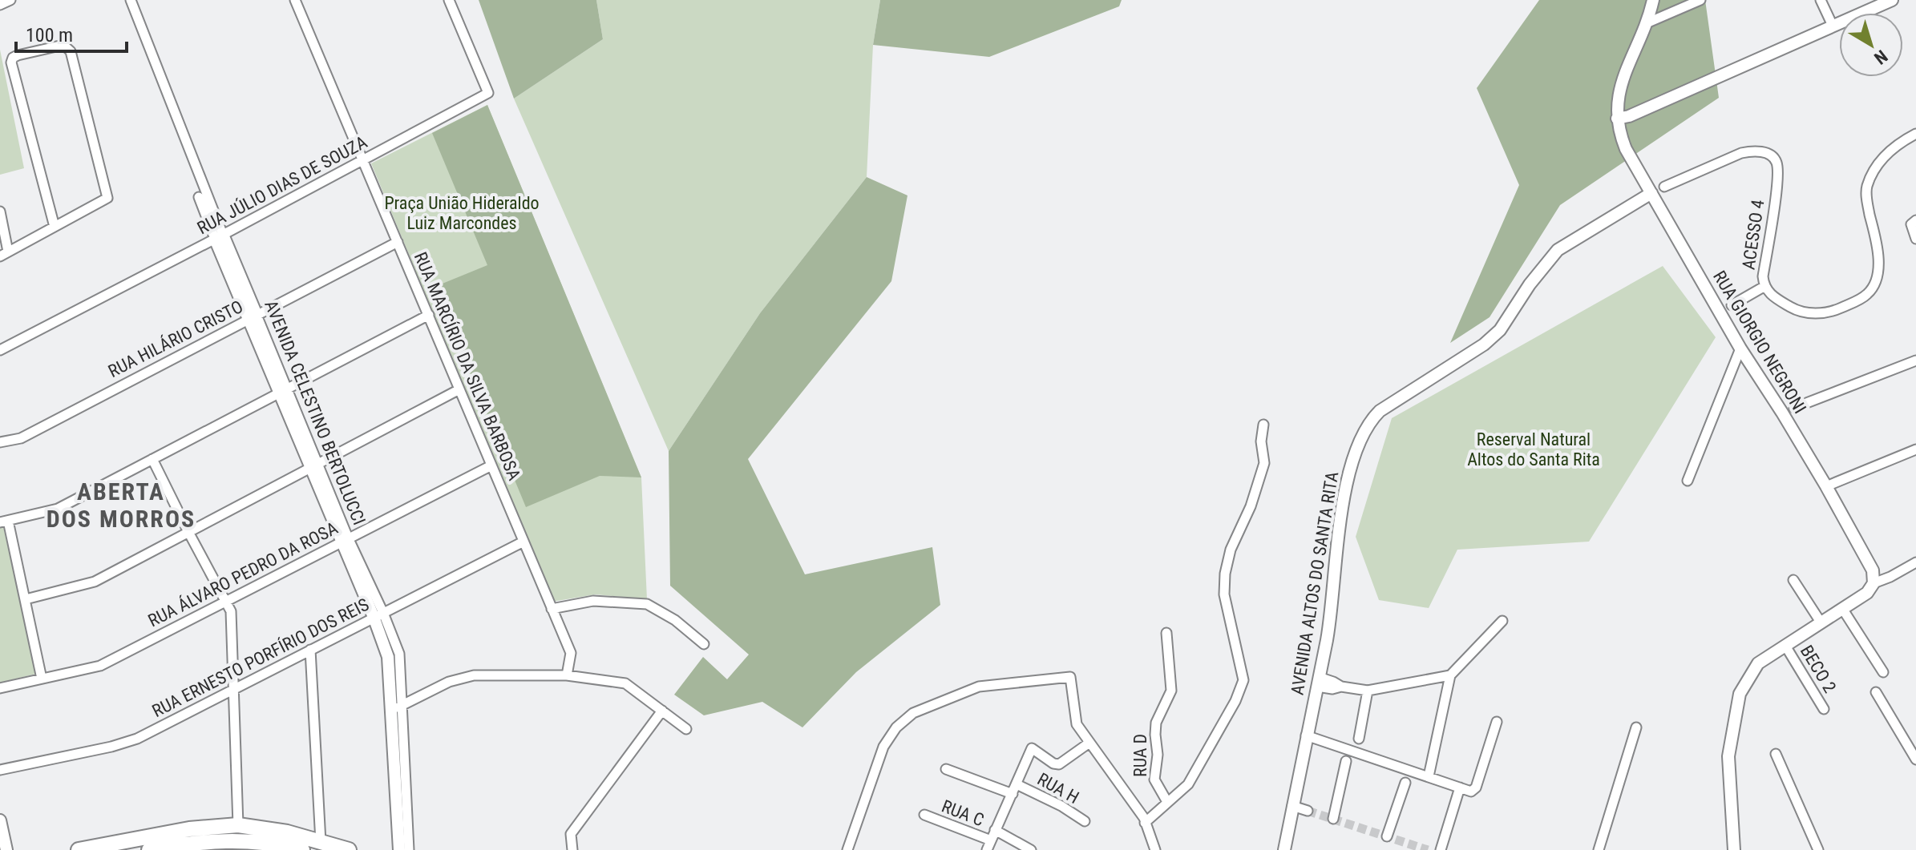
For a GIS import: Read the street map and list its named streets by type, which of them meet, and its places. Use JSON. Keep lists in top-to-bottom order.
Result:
{
  "streets": {
    "street": [
      "RUA JÚLIO DIAS DE SOUZA",
      "ACESSO 4",
      "RUA HILÁRIO CRISTO",
      "RUA GIORGIO NEGRONI",
      "RUA MARCÍRIO DA SILVA BARBOSA",
      "AVENIDA CELESTINO BERTOLUCCI",
      "RUA ÁLVARO PEDRO DA ROSA",
      "AVENIDA ALTOS DO SANTA RITA",
      "RUA ERNESTO PORFÍRIO DOS REIS",
      "BECO 2",
      "RUA D",
      "RUA H",
      "RUA C"
    ]
  },
  "crossings": [
    ["RUA JÚLIO DIAS DE SOUZA", "RUA MARCÍRIO DA SILVA BARBOSA"],
    ["RUA JÚLIO DIAS DE SOUZA", "AVENIDA CELESTINO BERTOLUCCI"],
    ["RUA HILÁRIO CRISTO", "RUA MARCÍRIO DA SILVA BARBOSA"],
    ["RUA HILÁRIO CRISTO", "AVENIDA CELESTINO BERTOLUCCI"],
    ["RUA GIORGIO NEGRONI", "AVENIDA ALTOS DO SANTA RITA"],
    ["RUA MARCÍRIO DA SILVA BARBOSA", "RUA ÁLVARO PEDRO DA ROSA"],
    ["RUA MARCÍRIO DA SILVA BARBOSA", "RUA ERNESTO PORFÍRIO DOS REIS"],
    ["AVENIDA CELESTINO BERTOLUCCI", "RUA ÁLVARO PEDRO DA ROSA"],
    ["AVENIDA CELESTINO BERTOLUCCI", "RUA ERNESTO PORFÍRIO DOS REIS"]
  ],
  "districts": ["ABERTA DOS MORROS"],
  "parks": ["Praça União Hideraldo Luiz Marcondes", "Reserval Natural Altos do Santa Rita"],
  "scale_bar": "100 m",
  "north": "bottom right"
}
